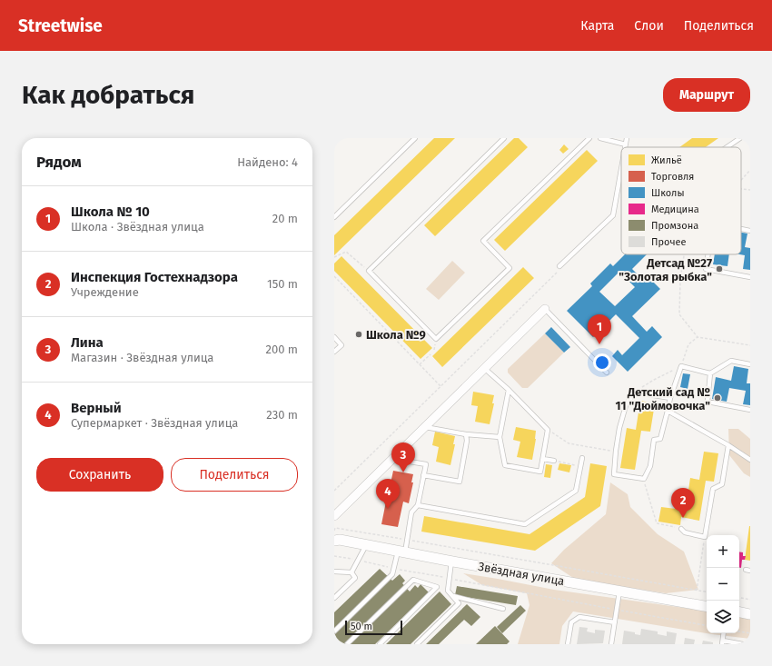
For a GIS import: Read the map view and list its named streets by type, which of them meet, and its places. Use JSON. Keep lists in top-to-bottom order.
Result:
{
  "streets": {
    "street": ["Звёздная улица"]
  },
  "places": ["Детсад №27 \"Золотая рыбка\"", "Школа №9", "Детский сад № 11 \"Дюймовочка\""],
  "legend": [
    "Жильё",
    "Торговля",
    "Школы",
    "Медицина",
    "Промзона",
    "Прочее"
  ],
  "scale_bar": "50 m",
  "page": {
    "header": "Streetwise",
    "nav": ["Карта", "Слои", "Поделиться"],
    "buttons": [
      "Маршрут",
      ["Сохранить", "Поделиться"]
    ],
    "title": "Как добраться",
    "heading": ["Рядом", "Найдено: 4"],
    "list": [
      {
        "mark": "1",
        "name": "Школа № 10",
        "note": "Школа · Звёздная улица",
        "value": "20 m"
      },
      {
        "mark": "2",
        "name": "Инспекция Гостехнадзора",
        "note": "Учреждение",
        "value": "150 m"
      },
      {
        "mark": "3",
        "name": "Лина",
        "note": "Магазин · Звёздная улица",
        "value": "200 m"
      },
      {
        "mark": "4",
        "name": "Верный",
        "note": "Супермаркет · Звёздная улица",
        "value": "230 m"
      }
    ],
    "pins": [
      "1",
      "3",
      "4",
      "2"
    ],
    "map_buttons": ["+", "−"],
    "scale": "50 m"
  }
}
